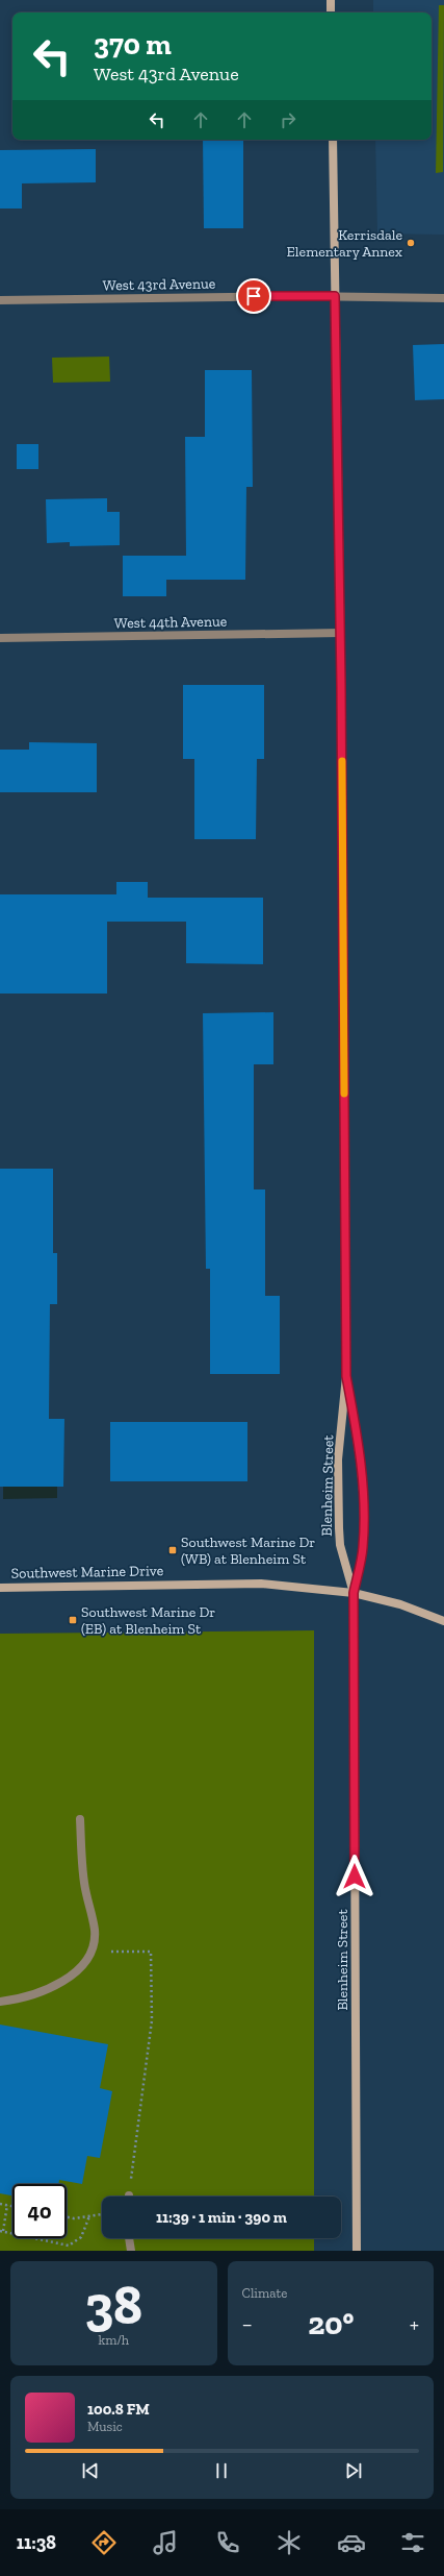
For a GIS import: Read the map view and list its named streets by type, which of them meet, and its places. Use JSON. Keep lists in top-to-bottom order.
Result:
{
  "streets": {
    "street": [
      "West 43rd Avenue",
      "West 44th Avenue",
      "Blenheim Street",
      "Southwest Marine Drive"
    ]
  },
  "crossings": [
    ["West 43rd Avenue", "Blenheim Street"],
    ["West 44th Avenue", "Blenheim Street"],
    ["Blenheim Street", "Southwest Marine Drive"]
  ],
  "places": {
    "other": ["Kerrisdale Elementary Annex"],
    "transit": ["Southwest Marine Dr (WB) at Blenheim St", "Southwest Marine Dr (EB) at Blenheim St"]
  },
  "page": {
    "turn": ["370 m", "West 43rd Avenue"],
    "limit": "40",
    "trip": "11:39 · 1 min · 390 m",
    "tile": [
      ["38", "km/h"],
      "Climate"
    ],
    "heat": ["−", "20°", "+"],
    "song": ["100.8 FM", "Music"],
    "tabs": "11:38"
  }
}
